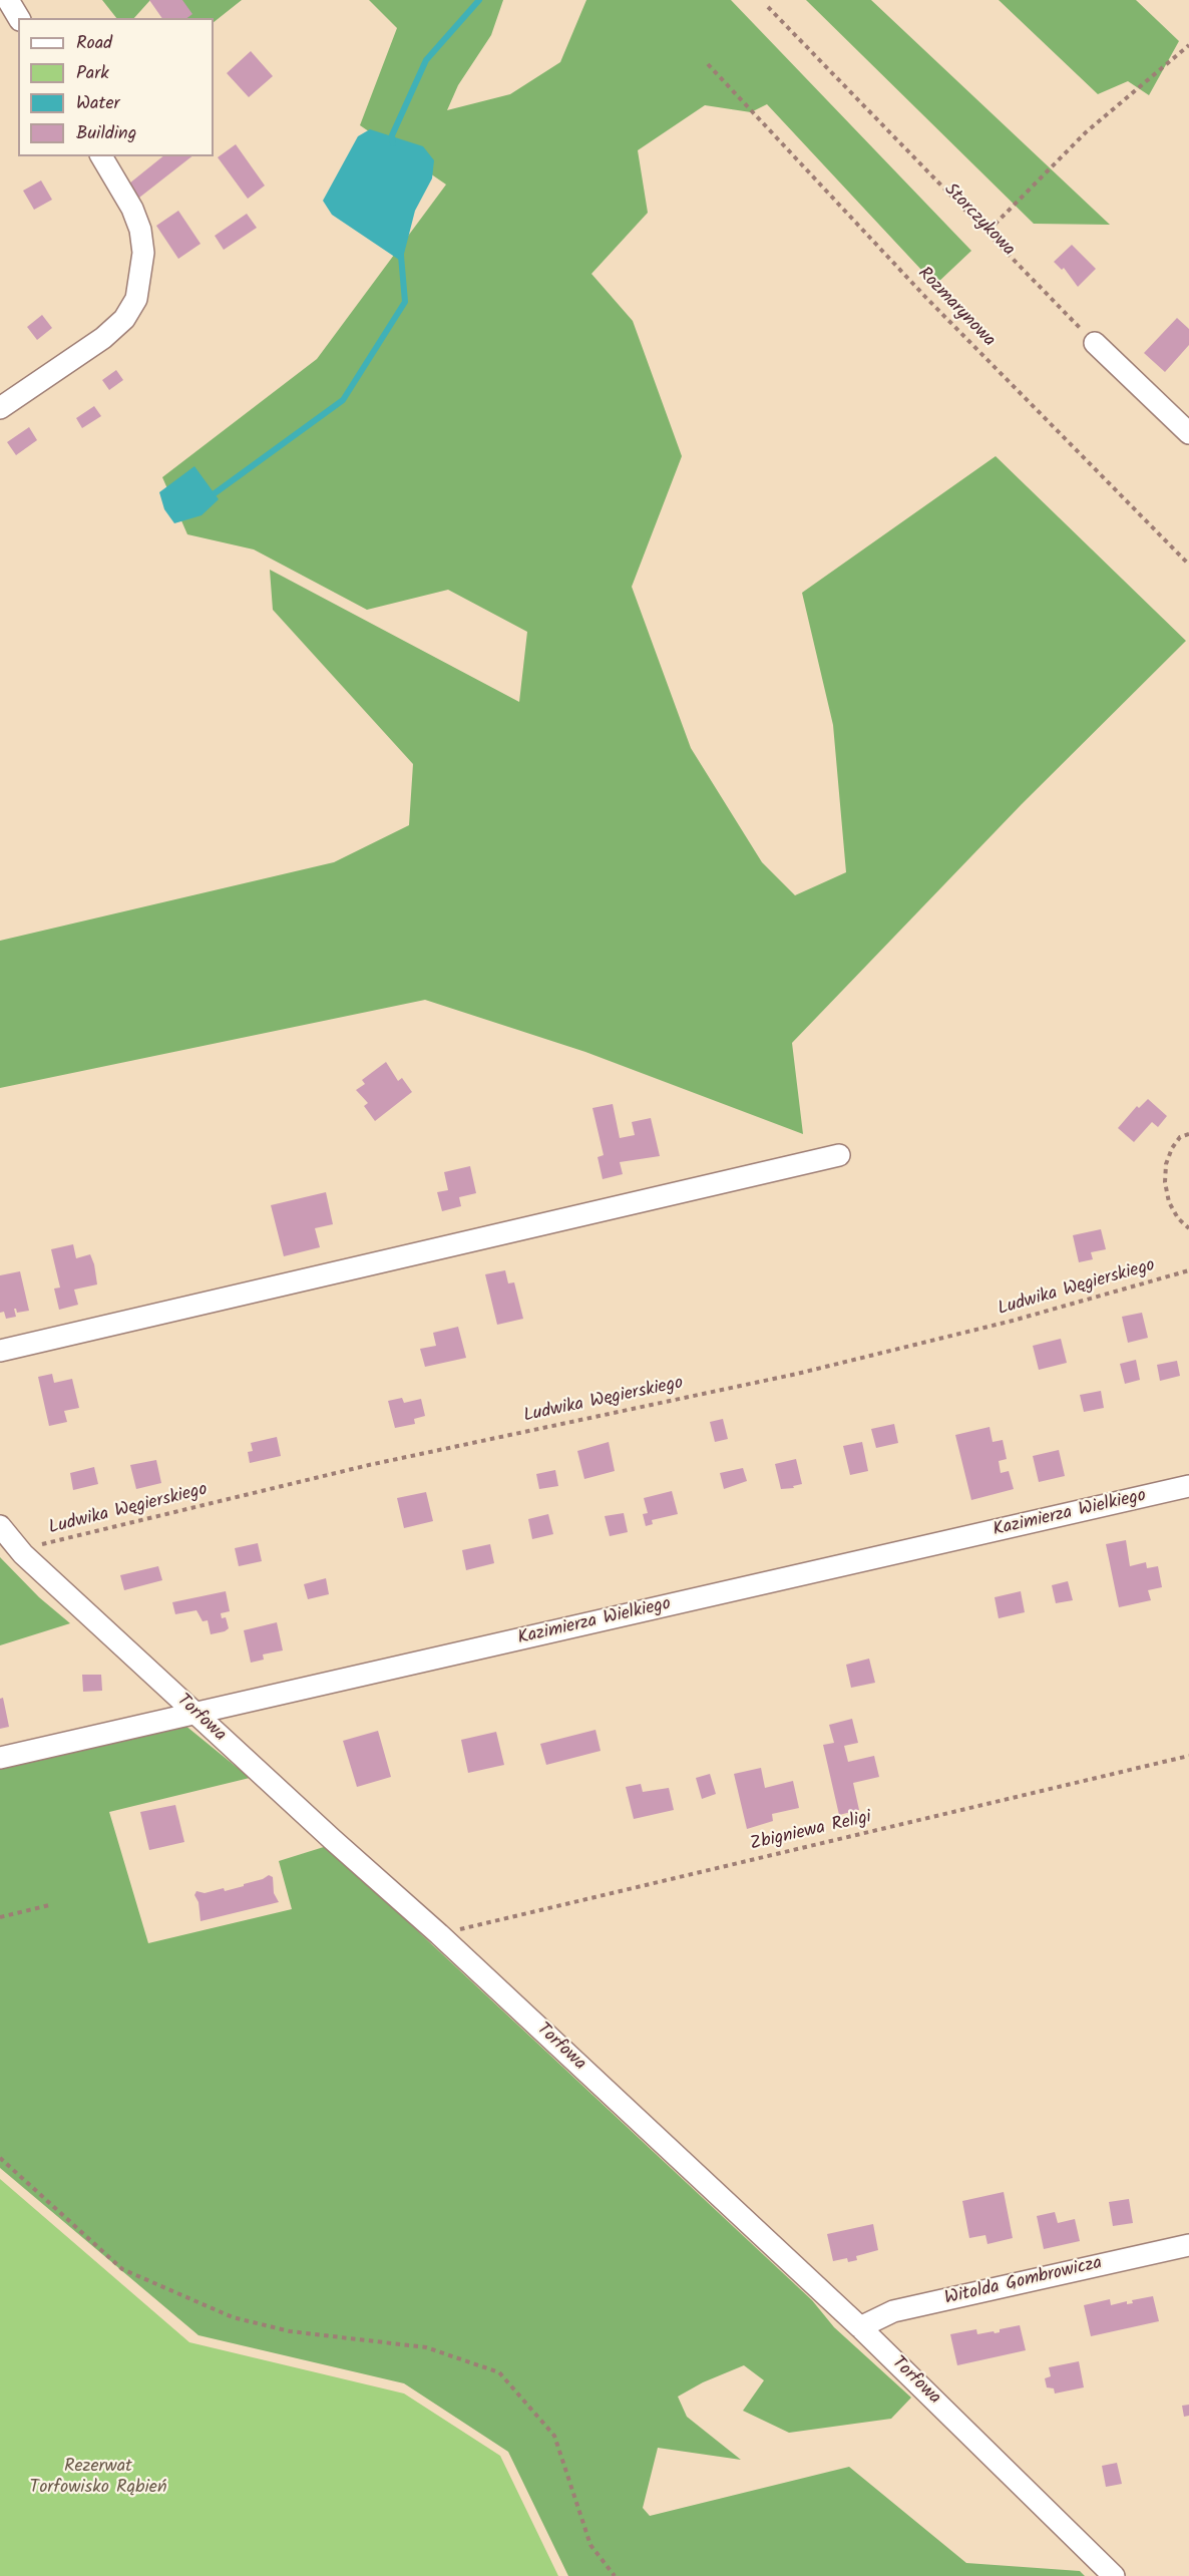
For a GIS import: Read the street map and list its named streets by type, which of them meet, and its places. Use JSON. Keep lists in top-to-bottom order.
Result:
{
  "streets": {
    "street": ["Kazimierza Wielkiego", "Torfowa", "Witolda Gombrowicza"],
    "path": [
      "Storczykowa",
      "Rozmarynowa",
      "Ludwika Węgierskiego",
      "Zbigniewa Religi"
    ]
  },
  "crossings": [
    ["Ludwika Węgierskiego", "Torfowa"],
    ["Kazimierza Wielkiego", "Torfowa"],
    ["Torfowa", "Zbigniewa Religi"],
    ["Torfowa", "Witolda Gombrowicza"]
  ],
  "parks": ["Rezerwat Torfowisko Rąbień"],
  "legend": [
    "Road",
    "Park",
    "Water",
    "Building"
  ]
}
